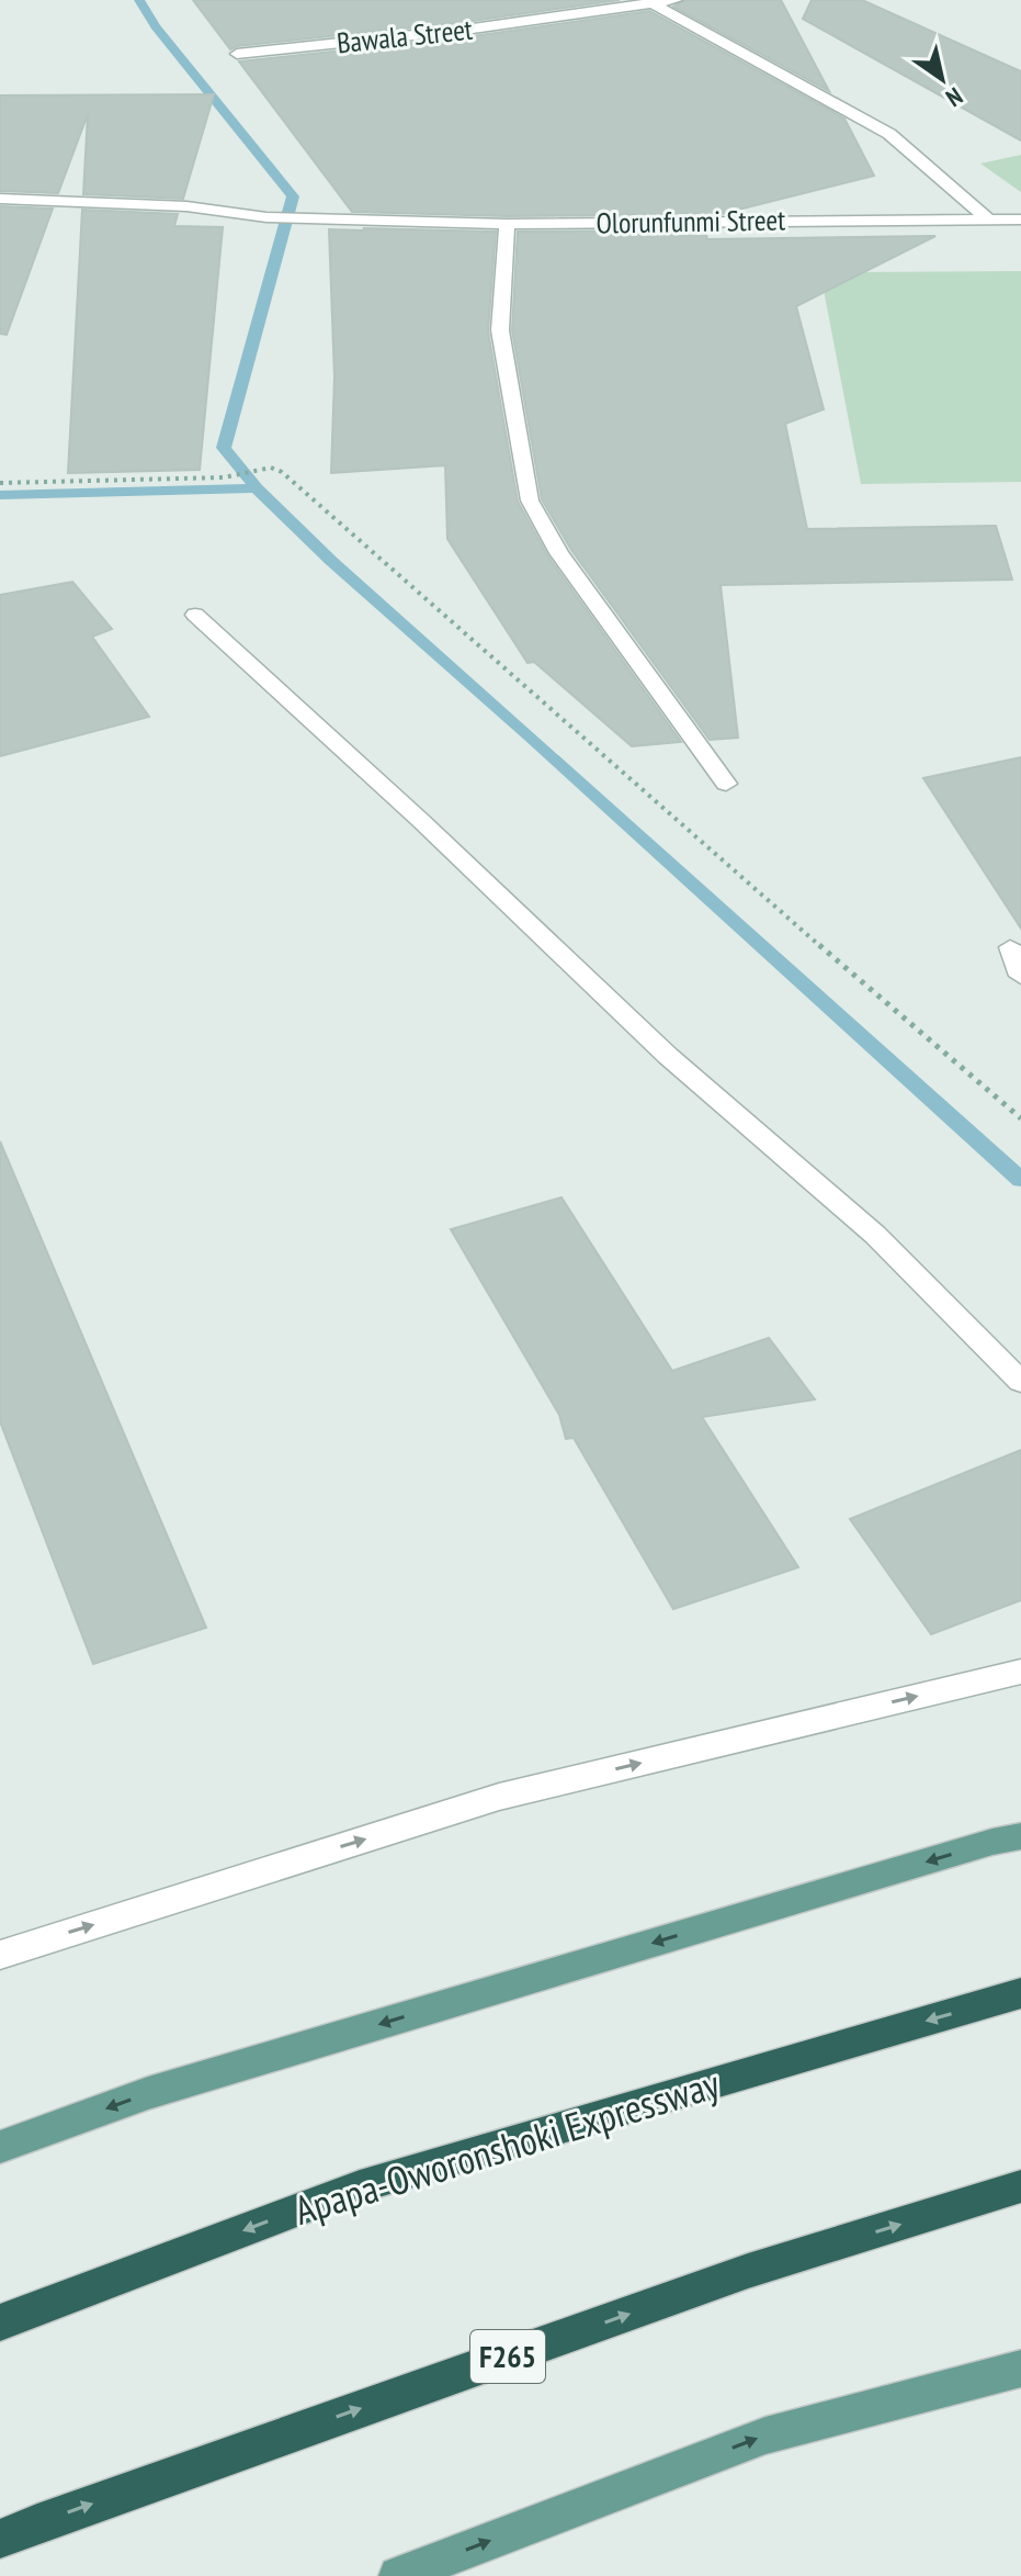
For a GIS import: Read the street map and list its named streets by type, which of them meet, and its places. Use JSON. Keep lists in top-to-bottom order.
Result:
{
  "streets": {
    "highway": ["Apapa-Oworonshoki Expressway", "F265"],
    "street": ["Bawala Street", "Olorunfunmi Street"]
  },
  "north": "bottom right"
}
